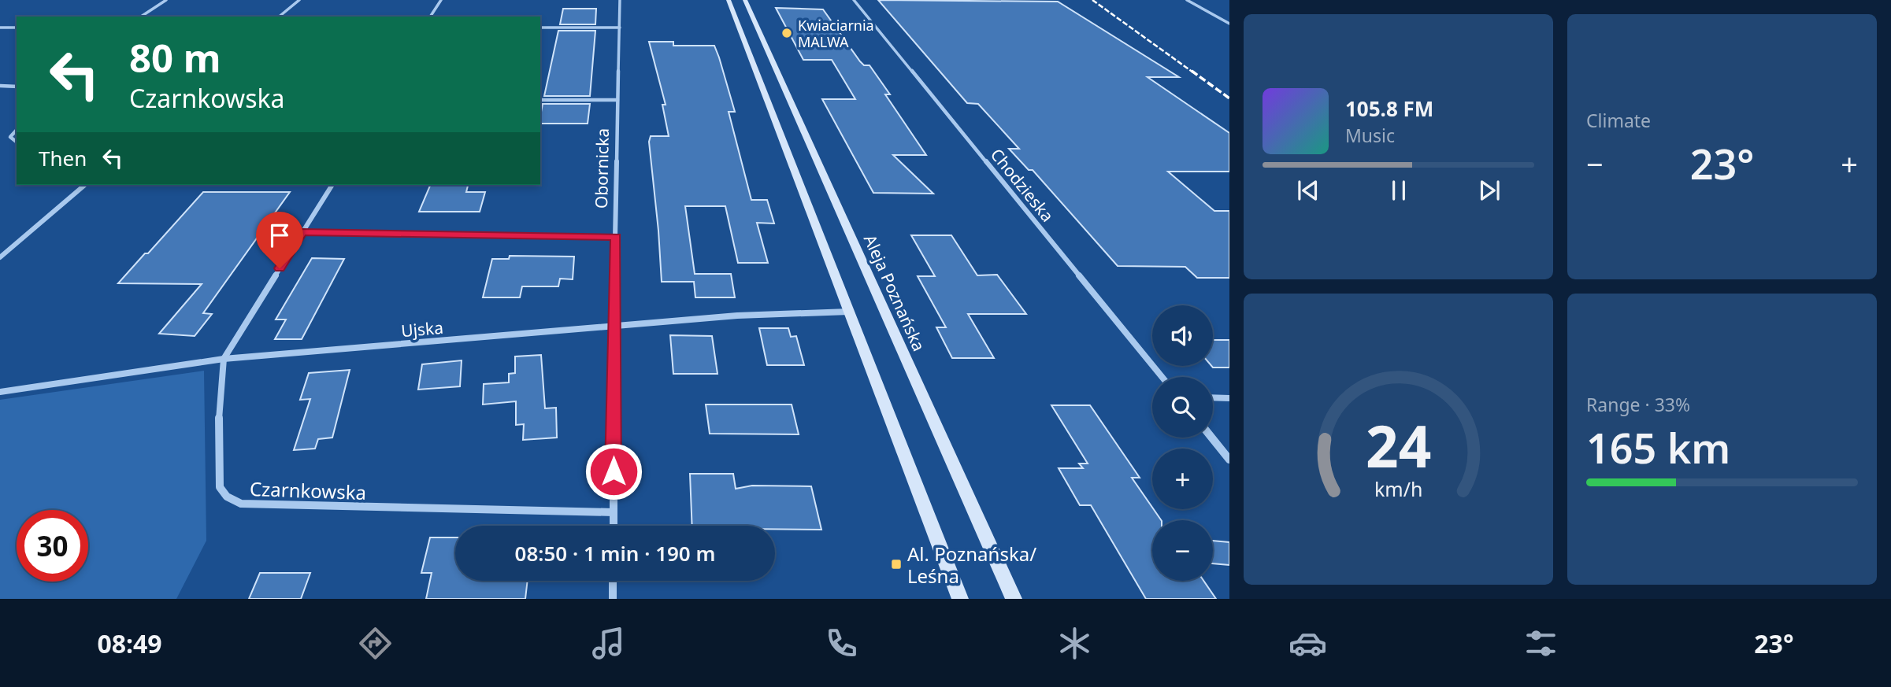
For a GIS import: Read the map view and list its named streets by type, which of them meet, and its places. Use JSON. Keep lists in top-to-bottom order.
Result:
{
  "streets": {
    "main road": ["Aleja Poznańska"],
    "street": [
      "Obornicka",
      "Chodzieska",
      "Ujska",
      "Czarnkowska"
    ]
  },
  "crossings": [
    ["Obornicka", "Ujska"],
    ["Obornicka", "Czarnkowska"],
    ["Ujska", "Czarnkowska"]
  ],
  "places": {
    "other": ["Kwiaciarnia MALWA"],
    "transit": ["Al. Poznańska/ Leśna"]
  },
  "page": {
    "tile": [
      "Climate",
      ["Range · 33%", "165 km"]
    ],
    "turn": ["80 m", "Czarnkowska"],
    "song": ["105.8 FM", "Music"],
    "then": "Then",
    "heat": ["−", "23°", "+"],
    "map_buttons": ["+", "−"],
    "limit": "30",
    "trip": "08:50 · 1 min · 190 m",
    "tabs": ["08:49", "23°"],
    "gauge": ["24", "km/h"]
  }
}
